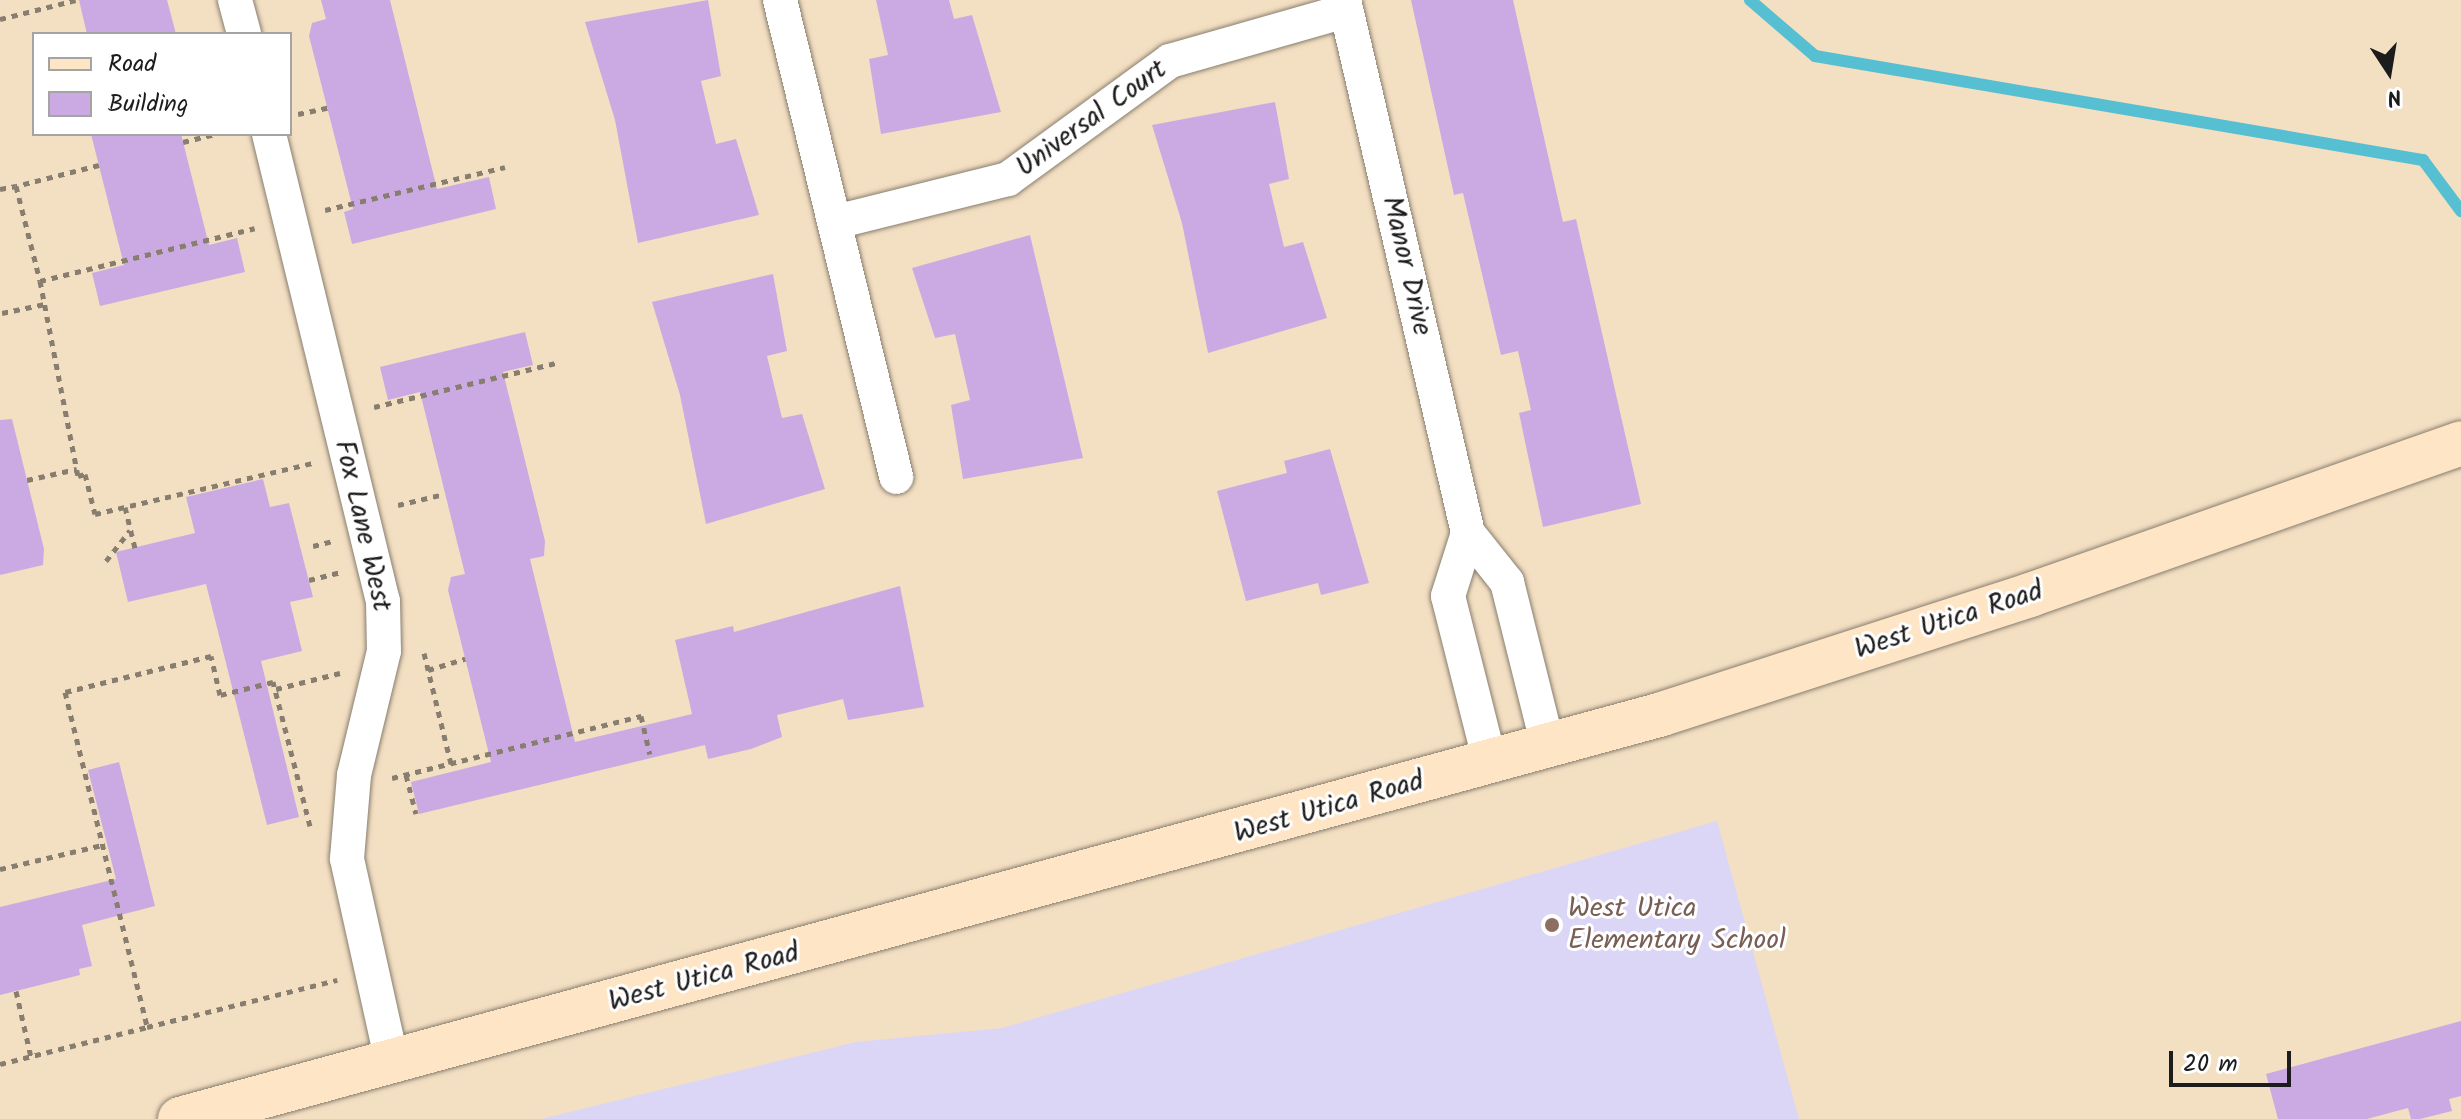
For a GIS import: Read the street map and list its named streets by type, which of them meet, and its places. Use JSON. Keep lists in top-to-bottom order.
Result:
{
  "streets": {
    "street": [
      "Universal Court",
      "Manor Drive",
      "Fox Lane West",
      "West Utica Road"
    ]
  },
  "crossings": [
    ["Universal Court", "Manor Drive"],
    ["Manor Drive", "West Utica Road"],
    ["Fox Lane West", "West Utica Road"]
  ],
  "places": ["West Utica Elementary School"],
  "legend": ["Road", "Building"],
  "scale_bar": "20 m",
  "north": "bottom"
}
